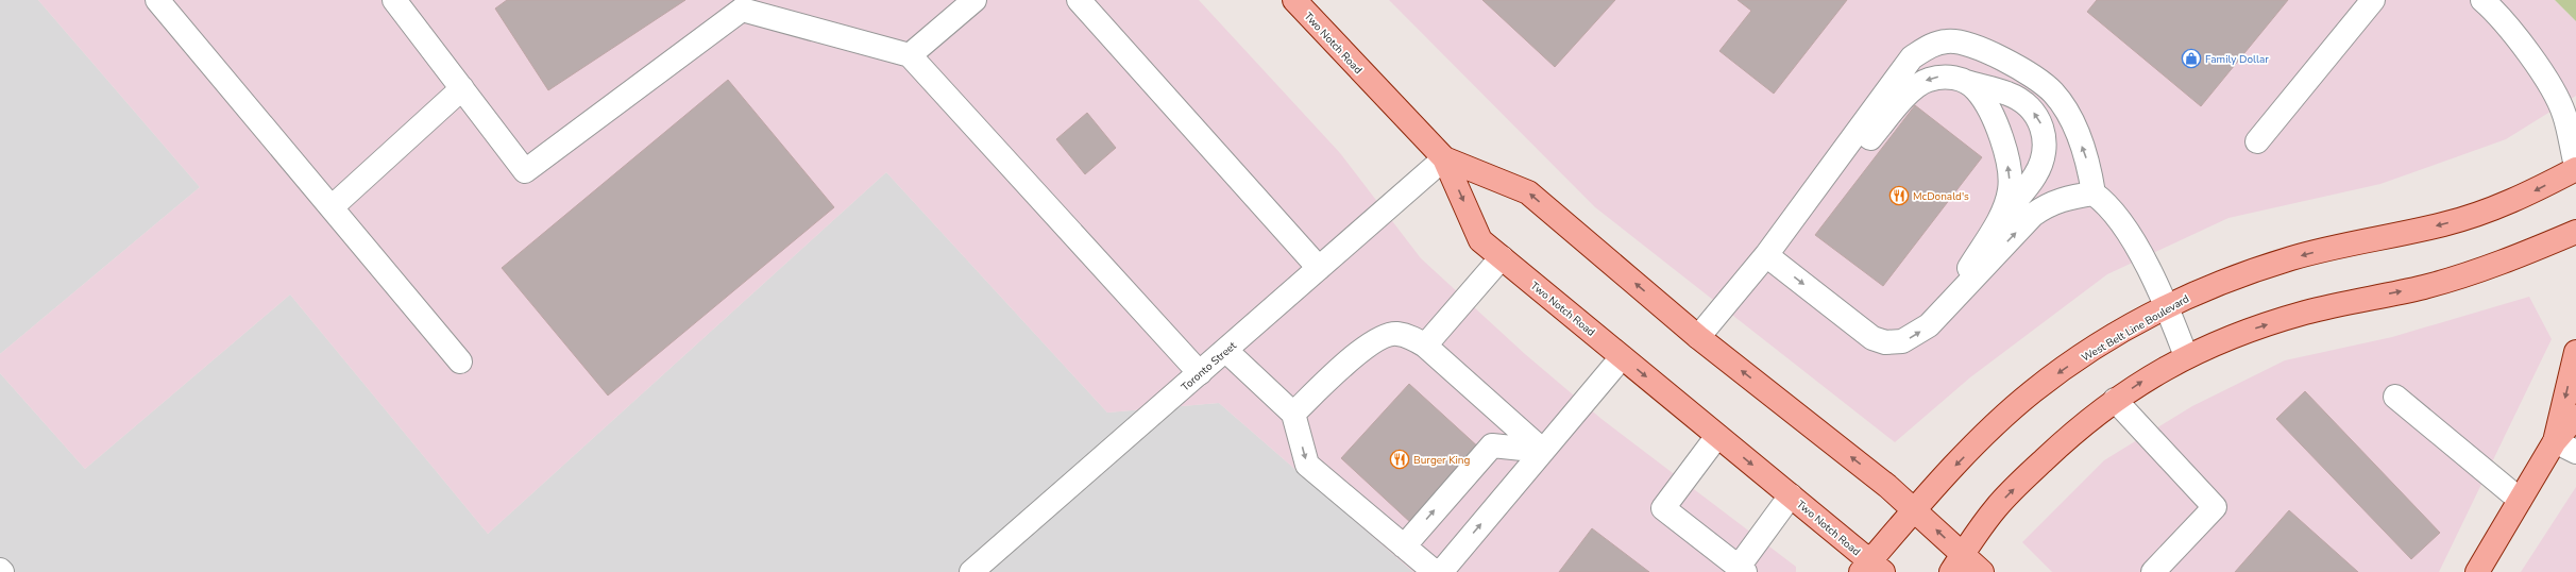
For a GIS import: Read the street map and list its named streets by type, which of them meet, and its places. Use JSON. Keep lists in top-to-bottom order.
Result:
{
  "streets": {
    "main road": ["Two Notch Road", "West Belt Line Boulevard"],
    "street": ["Toronto Street"]
  },
  "crossings": [
    ["Two Notch Road", "West Belt Line Boulevard"],
    ["Two Notch Road", "Toronto Street"]
  ],
  "places": {
    "shop": ["Family Dollar"],
    "restaurant": ["McDonald's", "Burger King"]
  }
}
